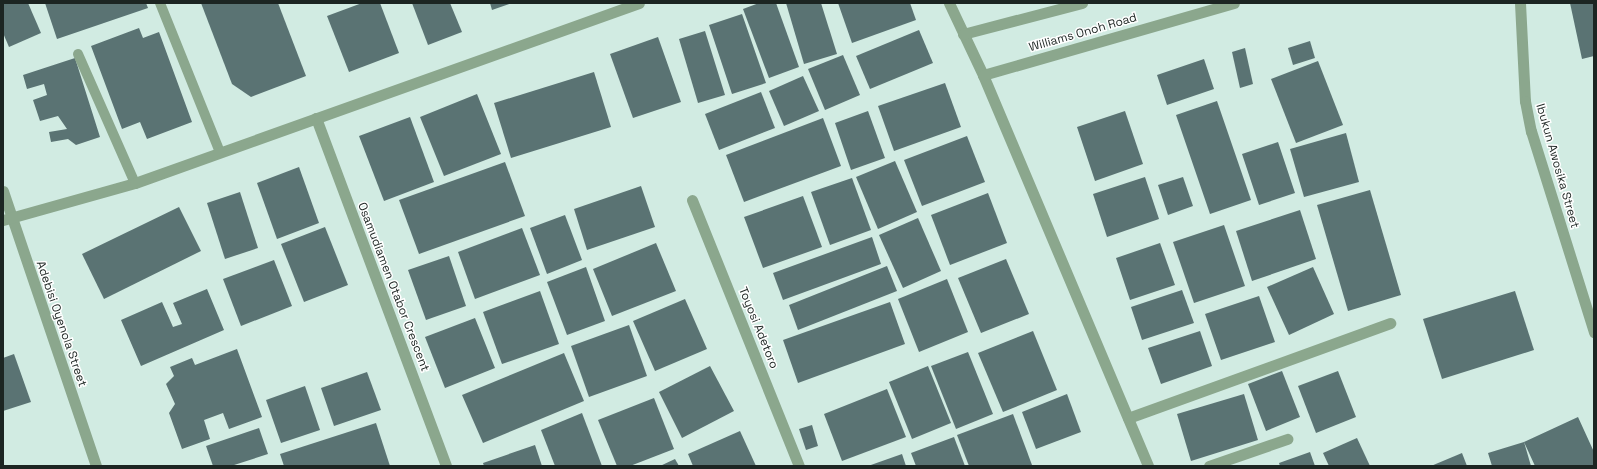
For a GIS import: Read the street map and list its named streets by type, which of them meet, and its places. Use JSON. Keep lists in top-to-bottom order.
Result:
{
  "streets": {
    "street": [
      "Williams Onoh Road",
      "Ibukun Awosika Street",
      "Osamudiamen Otabor Crescent",
      "Adebisi Oyenola Street",
      "Toyosi Adetoro"
    ]
  }
}
